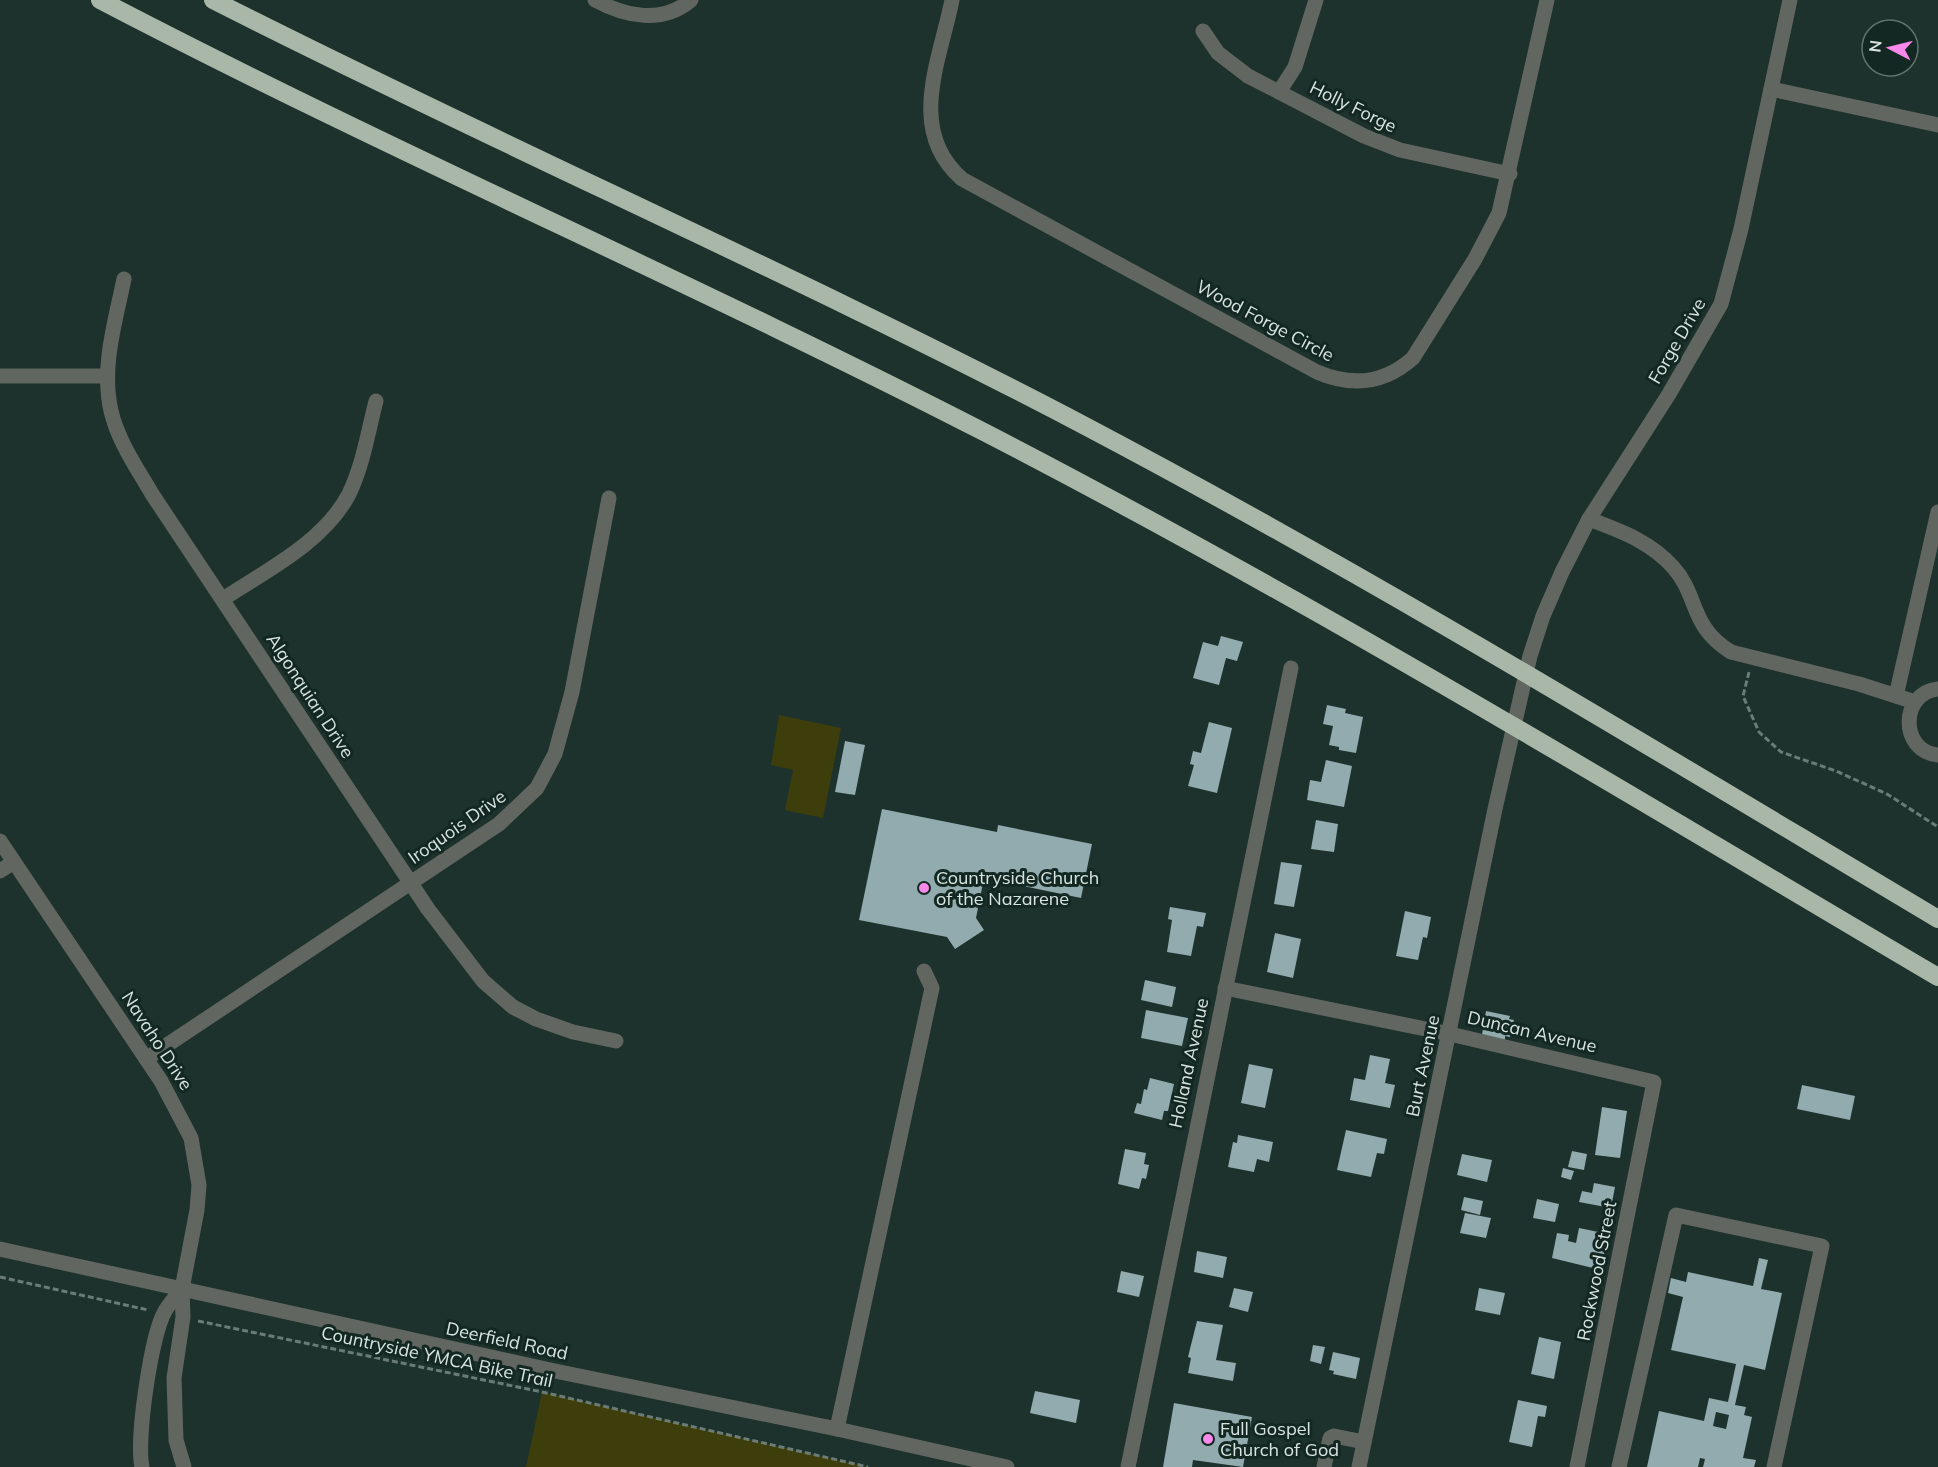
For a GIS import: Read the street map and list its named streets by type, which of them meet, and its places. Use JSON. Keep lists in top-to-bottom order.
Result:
{
  "streets": {
    "street": [
      "Holly Forge",
      "Wood Forge Circle",
      "Forge Drive",
      "Algonquian Drive",
      "Iroquois Drive",
      "Duncan Avenue",
      "Navaho Drive",
      "Holland Avenue",
      "Burt Avenue",
      "Rockwood Street",
      "Deerfield Road"
    ],
    "path": ["Countryside YMCA Bike Trail"]
  },
  "crossings": [
    ["Holly Forge", "Wood Forge Circle"],
    ["Forge Drive", "Burt Avenue"],
    ["Algonquian Drive", "Iroquois Drive"],
    ["Iroquois Drive", "Navaho Drive"],
    ["Duncan Avenue", "Holland Avenue"],
    ["Duncan Avenue", "Burt Avenue"],
    ["Duncan Avenue", "Rockwood Street"],
    ["Navaho Drive", "Deerfield Road"]
  ],
  "places": ["Countryside Church of the Nazarene", "Full Gospel Church of God"],
  "north": "left"
}
